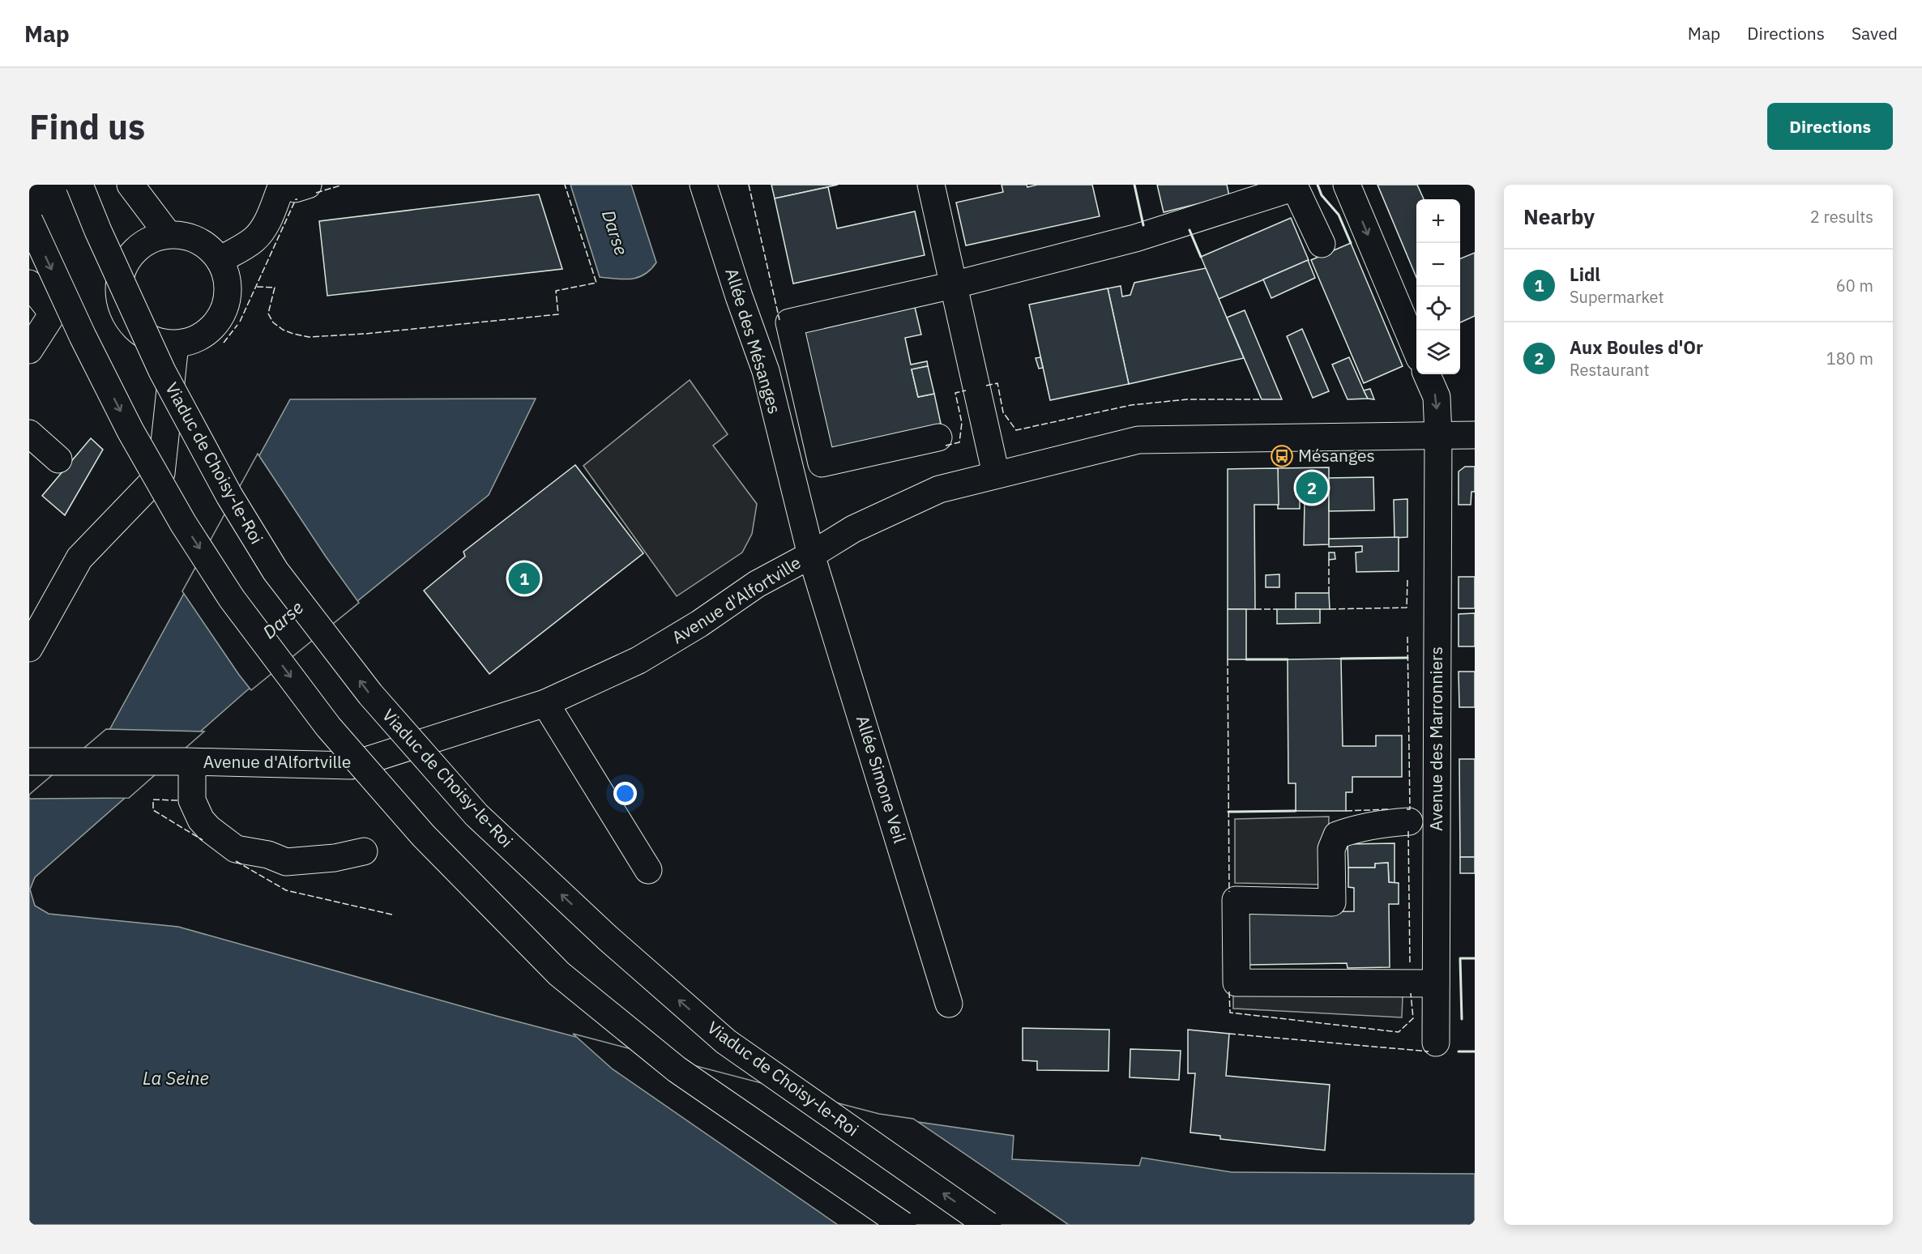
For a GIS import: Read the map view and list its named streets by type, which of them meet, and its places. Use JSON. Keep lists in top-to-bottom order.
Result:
{
  "streets": {
    "main road": [
      "Allée des Mésanges",
      "Viaduc de Choisy-le-Roi",
      "Avenue d'Alfortville",
      "Avenue des Marronniers",
      "Allée Simone Veil"
    ]
  },
  "crossings": [
    ["Allée des Mésanges", "Avenue d'Alfortville"],
    ["Allée des Mésanges", "Allée Simone Veil"],
    ["Avenue d'Alfortville", "Avenue des Marronniers"],
    ["Avenue d'Alfortville", "Allée Simone Veil"]
  ],
  "water": ["Darse", "La Seine"],
  "places": {
    "bus stop": ["Mésanges"]
  },
  "page": {
    "header": "Map",
    "nav": ["Map", "Directions", "Saved"],
    "buttons": "Directions",
    "title": "Find us",
    "heading": ["Nearby", "2 results"],
    "map_buttons": ["+", "−"],
    "list": [
      {
        "mark": "1",
        "name": "Lidl",
        "note": "Supermarket",
        "value": "60 m"
      },
      {
        "mark": "2",
        "name": "Aux Boules d'Or",
        "note": "Restaurant",
        "value": "180 m"
      }
    ],
    "pins": ["2", "1"]
  }
}
